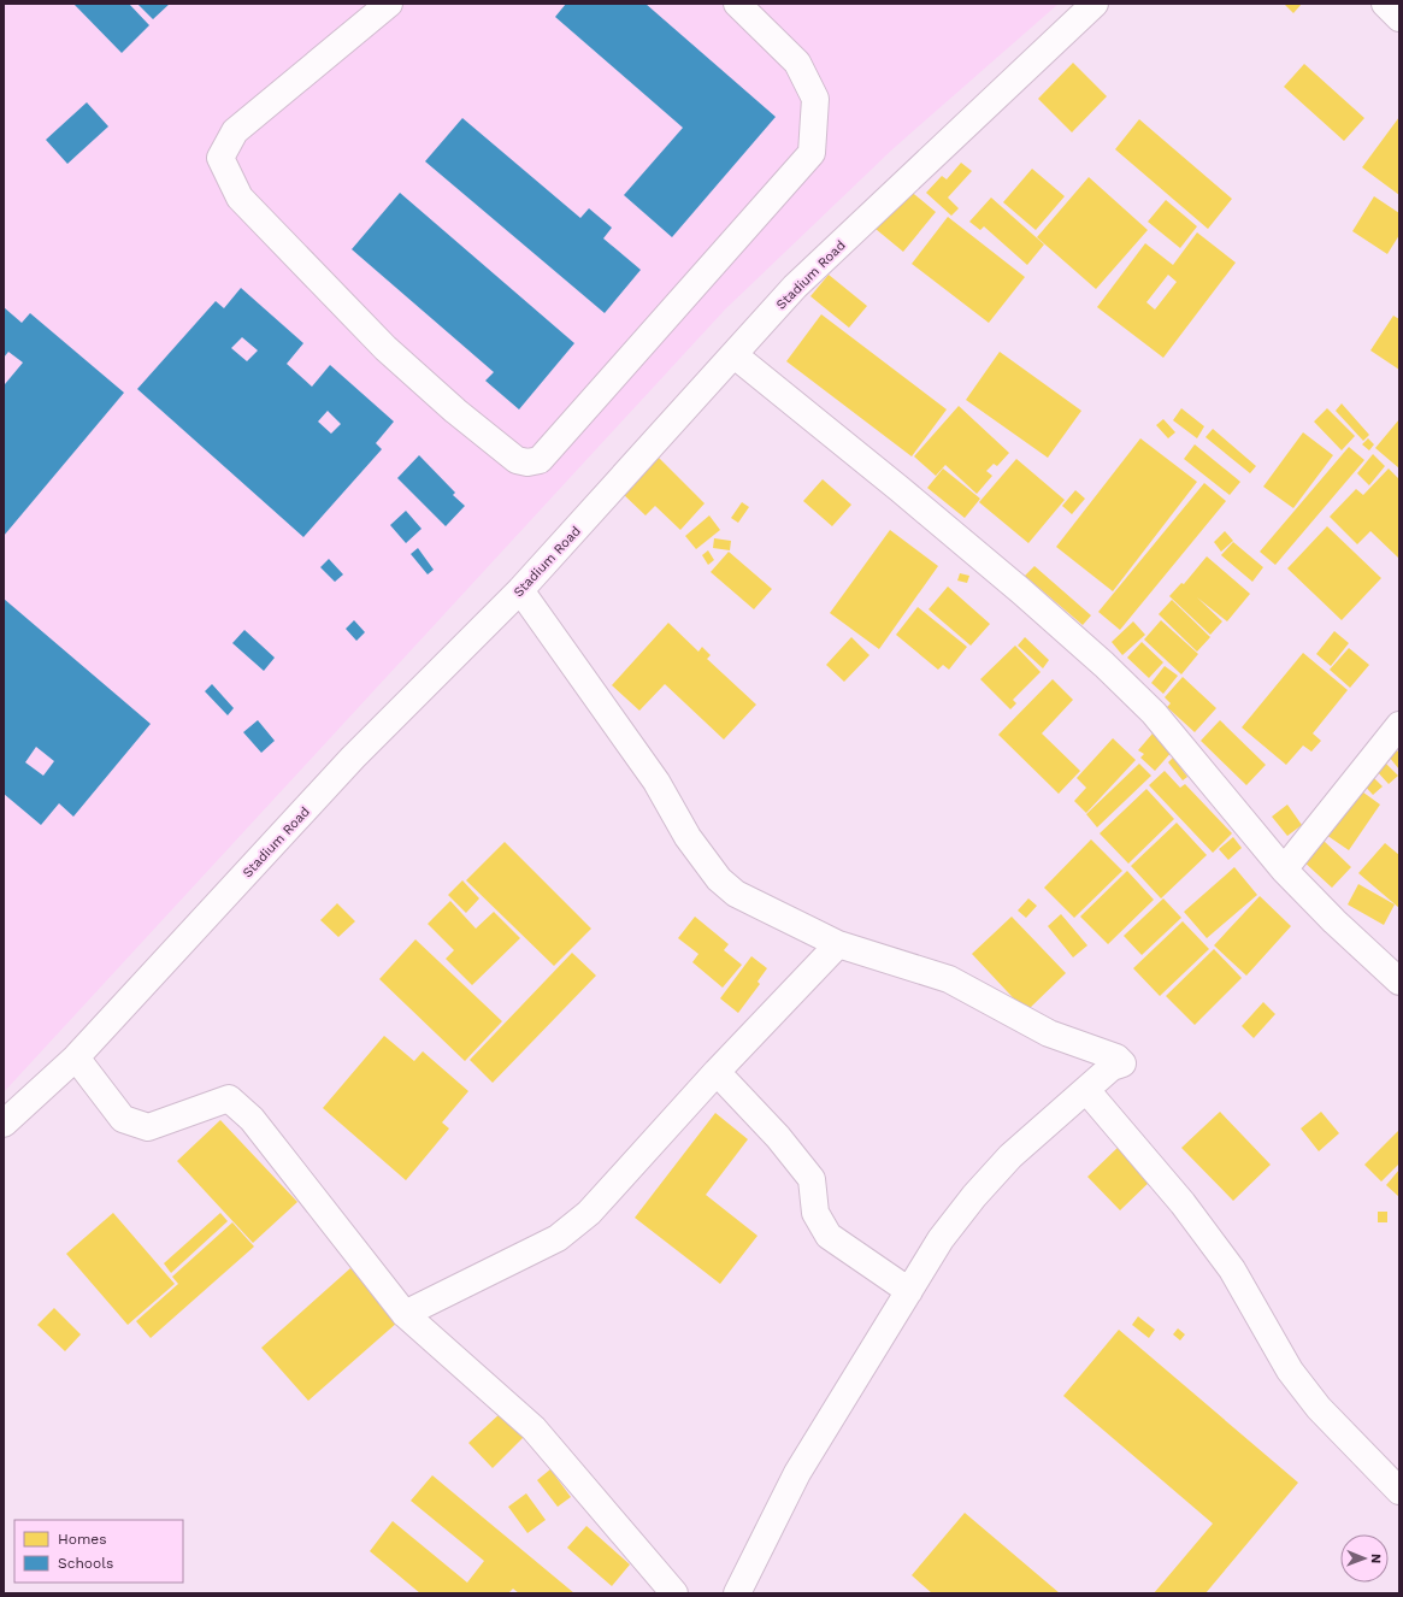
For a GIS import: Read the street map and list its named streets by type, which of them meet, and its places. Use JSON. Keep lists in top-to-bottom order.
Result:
{
  "streets": {
    "street": ["Stadium Road"]
  },
  "legend": ["Homes", "Schools"],
  "north": "right"
}
